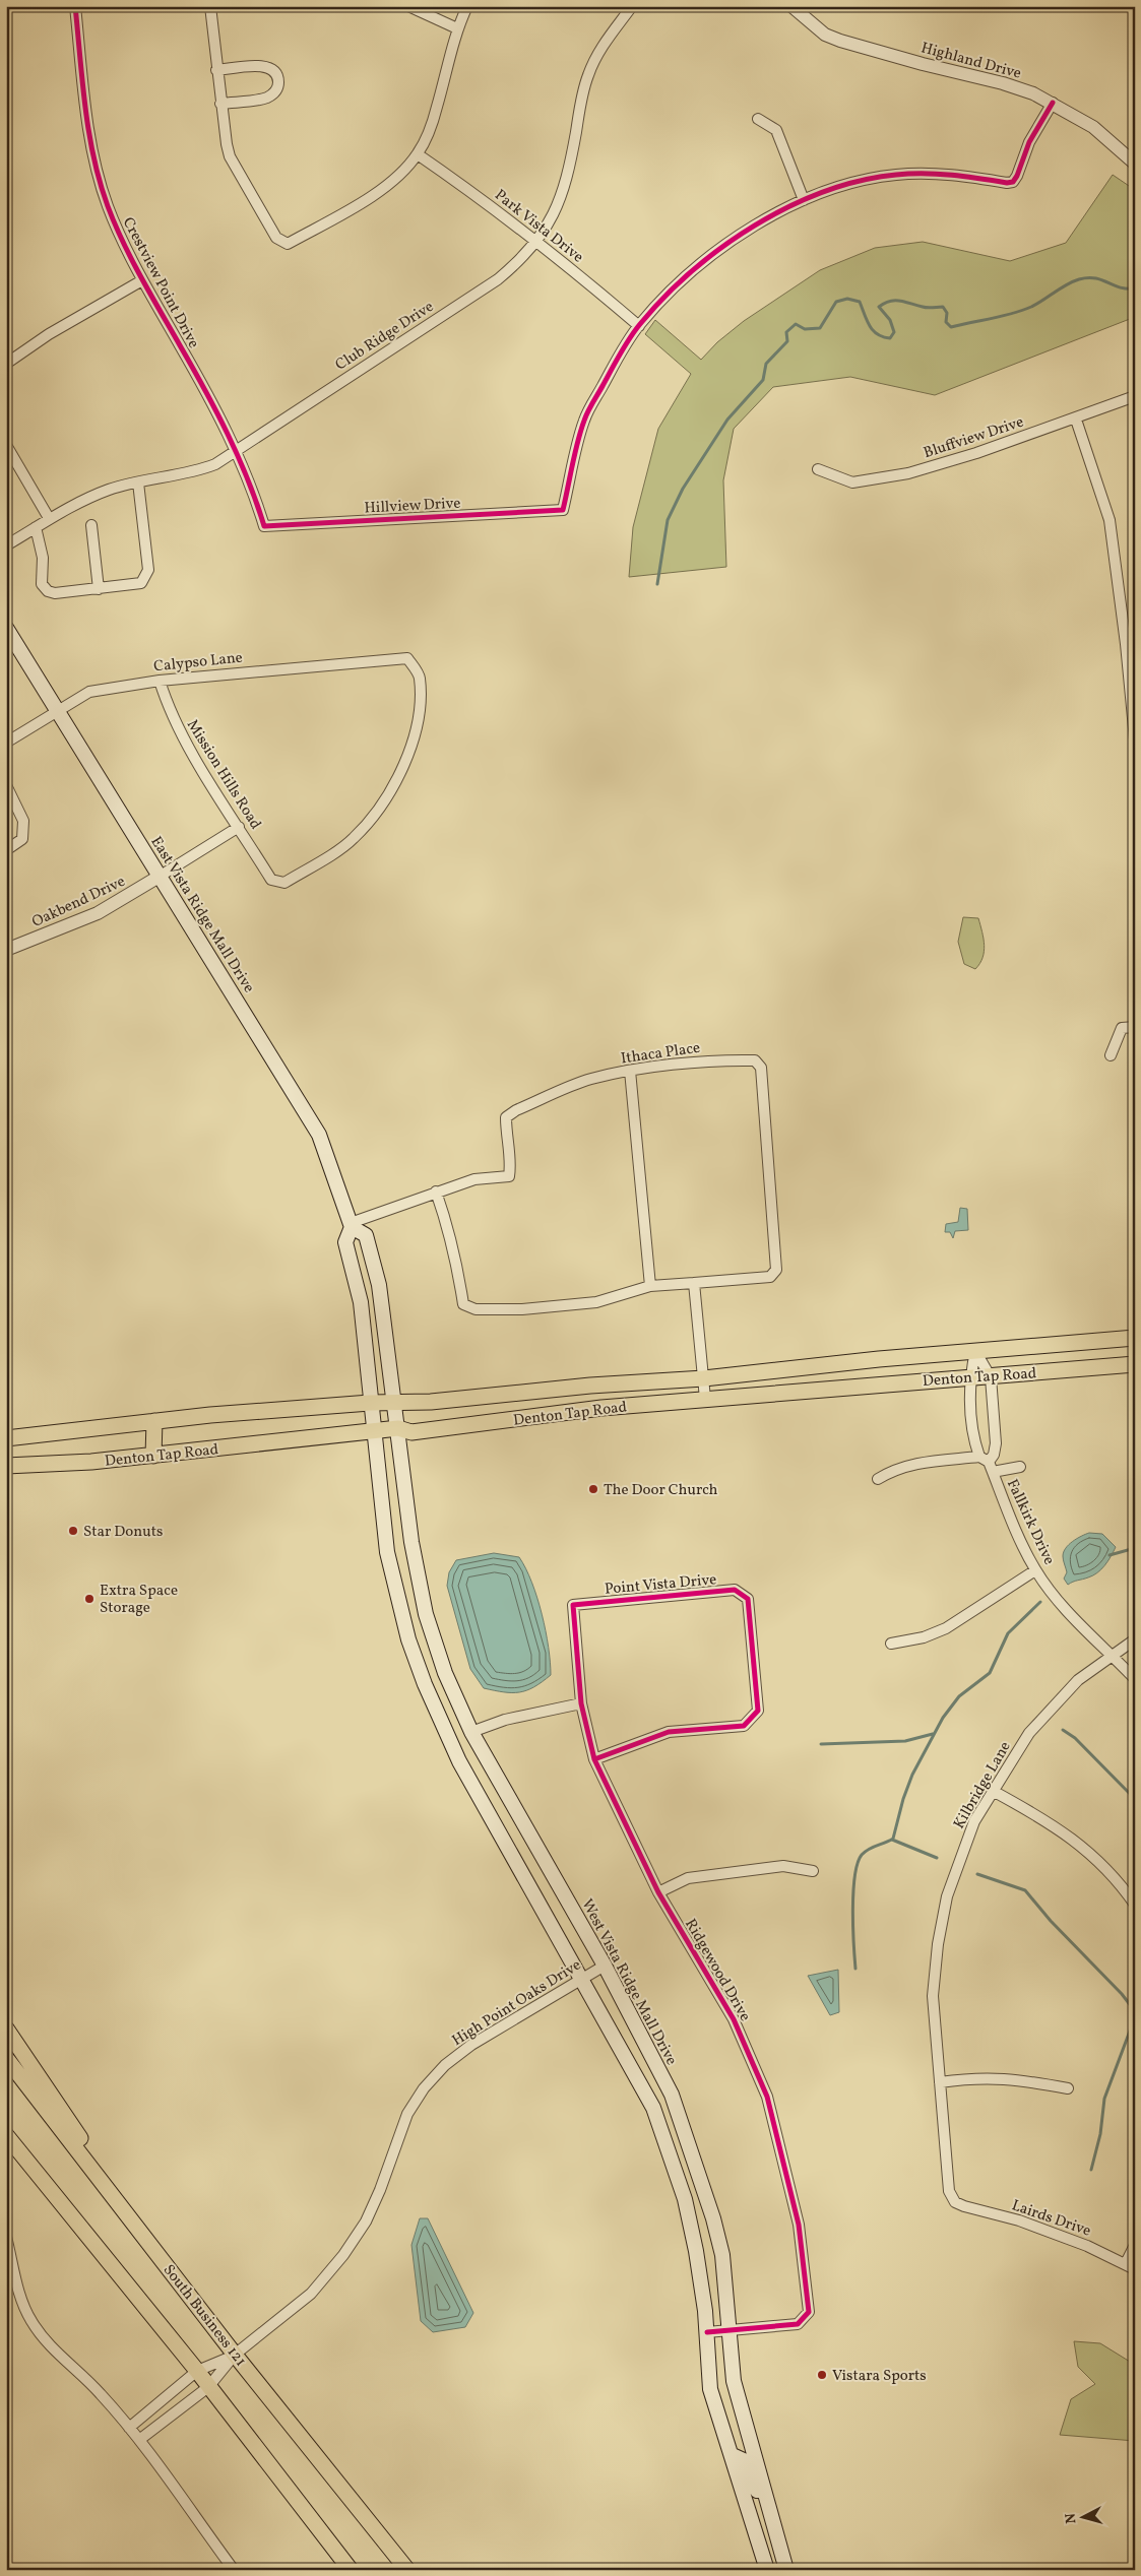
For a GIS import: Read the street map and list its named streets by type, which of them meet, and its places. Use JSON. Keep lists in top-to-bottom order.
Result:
{
  "streets": {
    "main road": [
      "East Vista Ridge Mall Drive",
      "Denton Tap Road",
      "West Vista Ridge Mall Drive",
      "South Business 121"
    ],
    "street": [
      "Highland Drive",
      "Park Vista Drive",
      "Crestview Point Drive",
      "Club Ridge Drive",
      "Bluffview Drive",
      "Hillview Drive",
      "Calypso Lane",
      "Mission Hills Road",
      "Oakbend Drive",
      "Ithaca Place",
      "Fallkirk Drive",
      "Point Vista Drive",
      "Kilbridge Lane",
      "Ridgewood Drive",
      "High Point Oaks Drive",
      "Lairds Drive"
    ]
  },
  "crossings": [
    ["Park Vista Drive", "Club Ridge Drive"],
    ["Park Vista Drive", "Hillview Drive"],
    ["Crestview Point Drive", "Club Ridge Drive"],
    ["Crestview Point Drive", "Hillview Drive"],
    ["Calypso Lane", "Mission Hills Road"],
    ["Calypso Lane", "East Vista Ridge Mall Drive"],
    ["Mission Hills Road", "Oakbend Drive"],
    ["Oakbend Drive", "East Vista Ridge Mall Drive"],
    ["East Vista Ridge Mall Drive", "Ithaca Place"],
    ["East Vista Ridge Mall Drive", "Denton Tap Road"],
    ["East Vista Ridge Mall Drive", "West Vista Ridge Mall Drive"],
    ["Denton Tap Road", "Fallkirk Drive"],
    ["Denton Tap Road", "West Vista Ridge Mall Drive"],
    ["Fallkirk Drive", "Kilbridge Lane"],
    ["Point Vista Drive", "Ridgewood Drive"],
    ["Kilbridge Lane", "Lairds Drive"],
    ["Ridgewood Drive", "West Vista Ridge Mall Drive"],
    ["West Vista Ridge Mall Drive", "High Point Oaks Drive"],
    ["High Point Oaks Drive", "South Business 121"]
  ],
  "places": [
    "The Door Church",
    "Star Donuts",
    "Extra Space Storage",
    "Vistara Sports"
  ],
  "north": "left"
}
